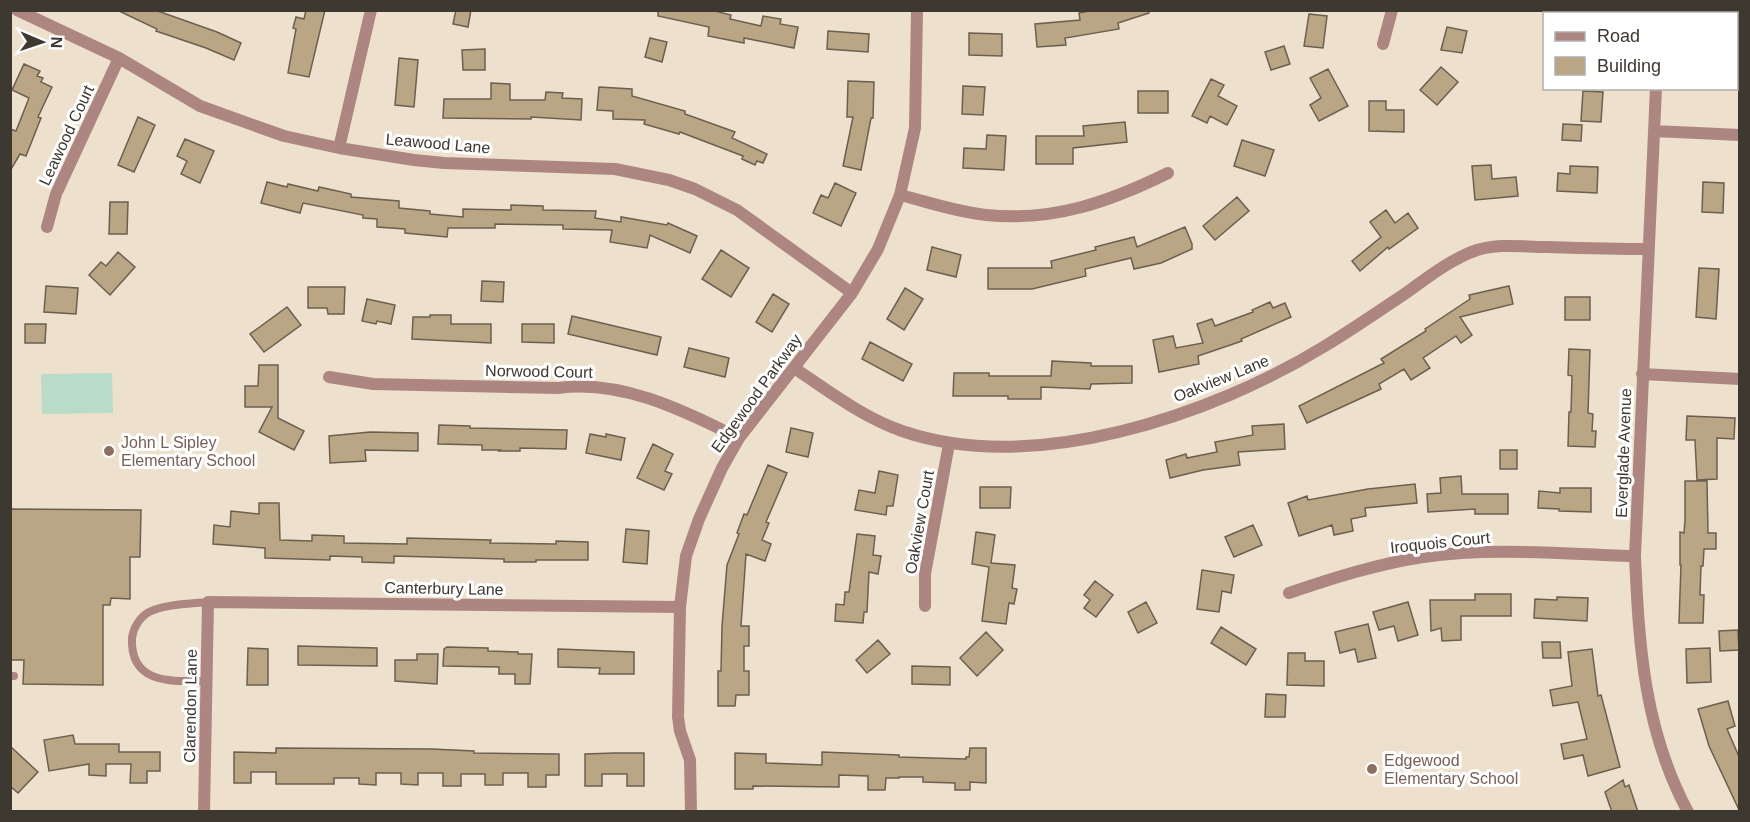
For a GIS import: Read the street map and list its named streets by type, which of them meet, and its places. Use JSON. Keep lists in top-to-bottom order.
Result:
{
  "streets": {
    "street": [
      "Leawood Court",
      "Leawood Lane",
      "Norwood Court",
      "Oakview Lane",
      "Edgewood Parkway",
      "Everglade Avenue",
      "Oakview Court",
      "Iroquois Court",
      "Canterbury Lane",
      "Clarendon Lane"
    ]
  },
  "crossings": [
    ["Leawood Court", "Leawood Lane"],
    ["Leawood Lane", "Edgewood Parkway"],
    ["Norwood Court", "Edgewood Parkway"],
    ["Oakview Lane", "Edgewood Parkway"],
    ["Oakview Lane", "Everglade Avenue"],
    ["Oakview Lane", "Oakview Court"],
    ["Edgewood Parkway", "Canterbury Lane"],
    ["Everglade Avenue", "Iroquois Court"],
    ["Canterbury Lane", "Clarendon Lane"]
  ],
  "places": ["John L Sipley Elementary School", "Edgewood Elementary School"],
  "legend": ["Road", "Building"],
  "north": "right"
}
